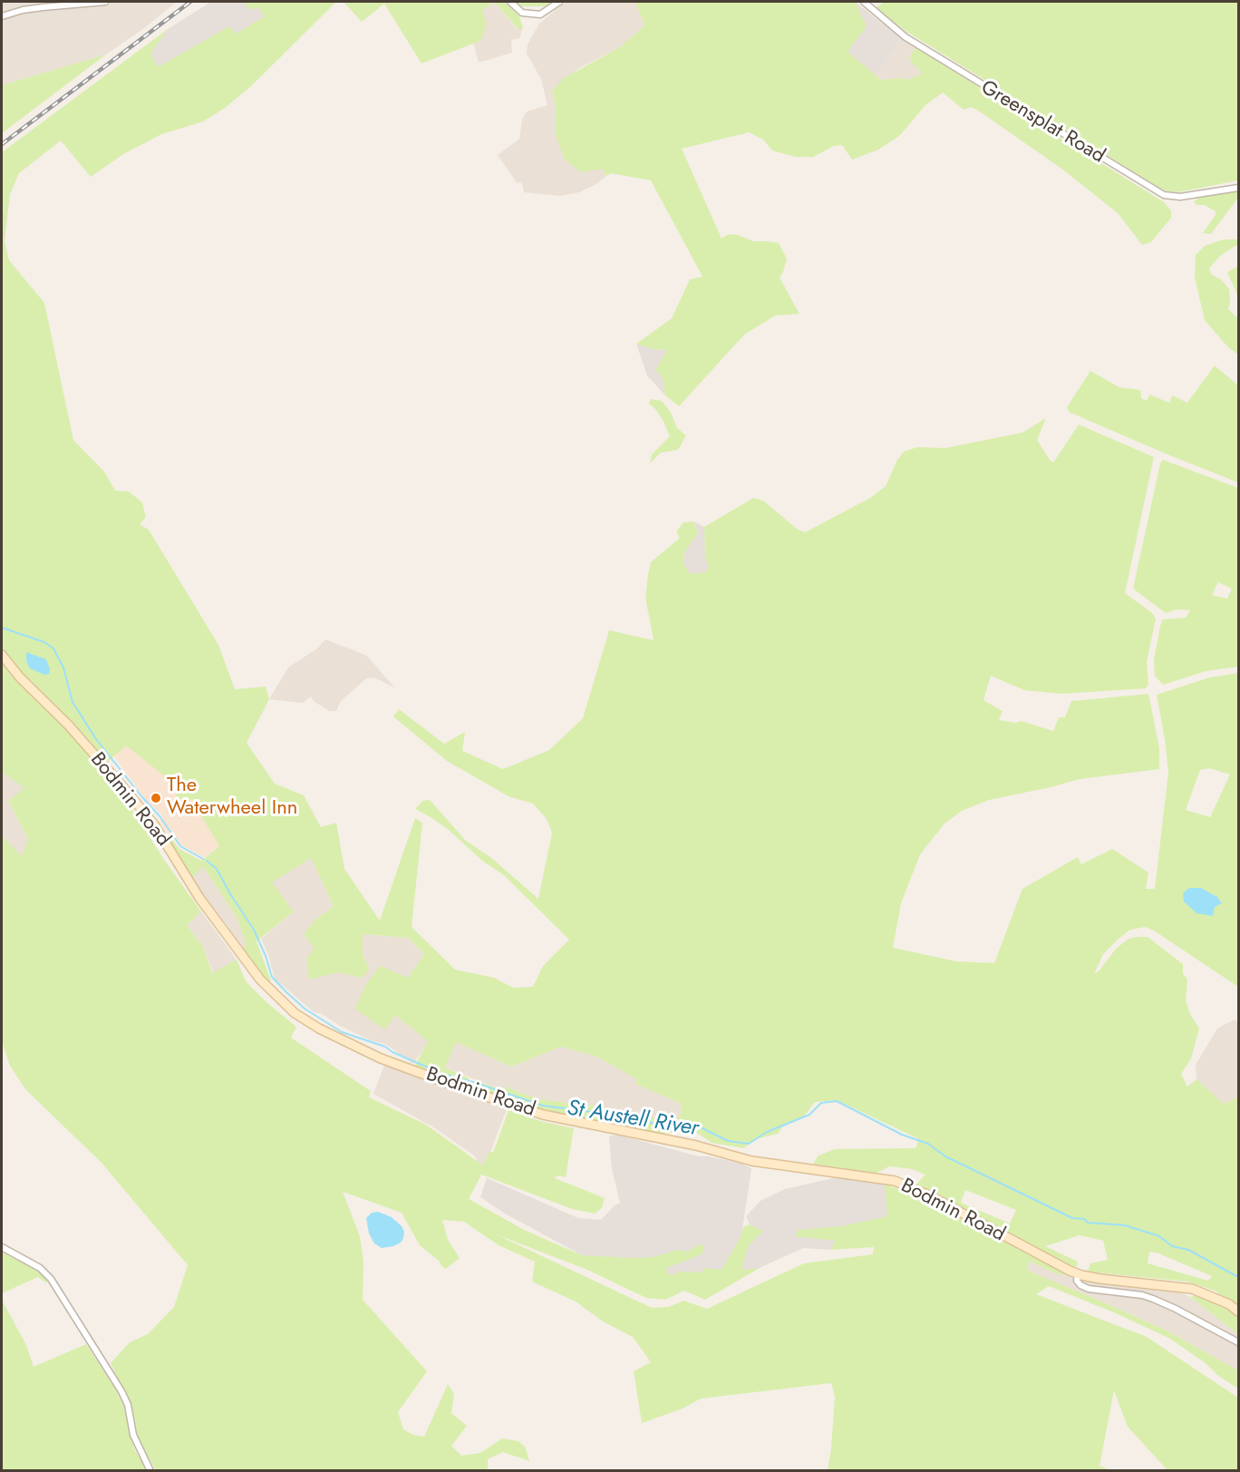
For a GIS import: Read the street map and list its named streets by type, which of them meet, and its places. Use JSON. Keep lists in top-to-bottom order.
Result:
{
  "streets": {
    "main road": ["Bodmin Road"],
    "street": ["Greensplat Road"]
  },
  "water": ["St Austell River"],
  "places": ["The Waterwheel Inn"]
}
